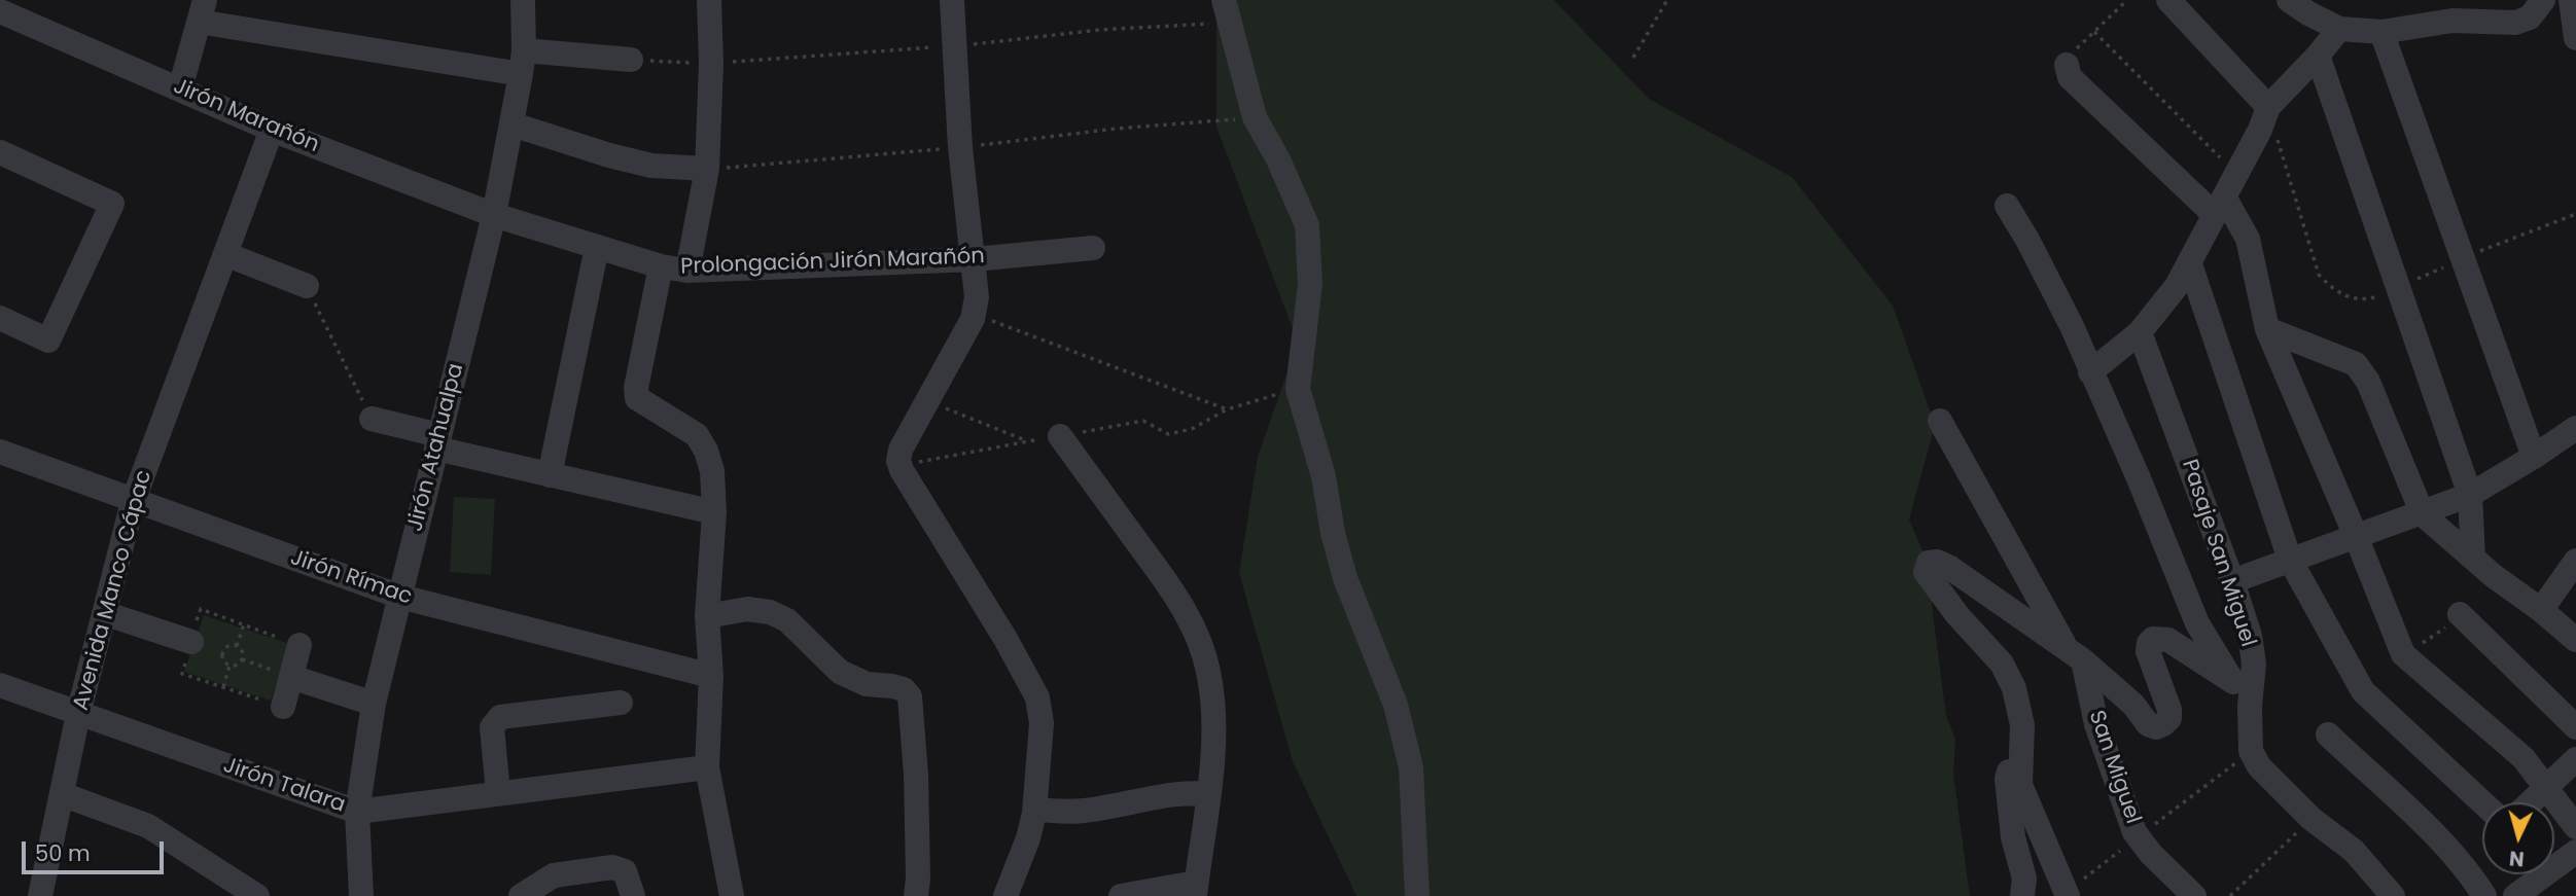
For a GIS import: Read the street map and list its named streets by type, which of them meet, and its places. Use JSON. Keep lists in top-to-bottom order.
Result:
{
  "streets": {
    "street": [
      "Jirón Marañón",
      "Prolongación Jirón Marañón",
      "Jirón Atahualpa",
      "Pasaje San Miguel",
      "Jirón Rímac",
      "Avenida Manco Cápac",
      "San Miguel",
      "Jirón Talara"
    ]
  },
  "crossings": [
    ["Jirón Marañón", "Prolongación Jirón Marañón"],
    ["Jirón Marañón", "Jirón Atahualpa"],
    ["Jirón Marañón", "Avenida Manco Cápac"],
    ["Prolongación Jirón Marañón", "Jirón Atahualpa"],
    ["Jirón Atahualpa", "Jirón Rímac"],
    ["Jirón Atahualpa", "Jirón Talara"],
    ["Jirón Rímac", "Avenida Manco Cápac"],
    ["Avenida Manco Cápac", "Jirón Talara"]
  ],
  "scale_bar": "50 m",
  "north": "bottom"
}
